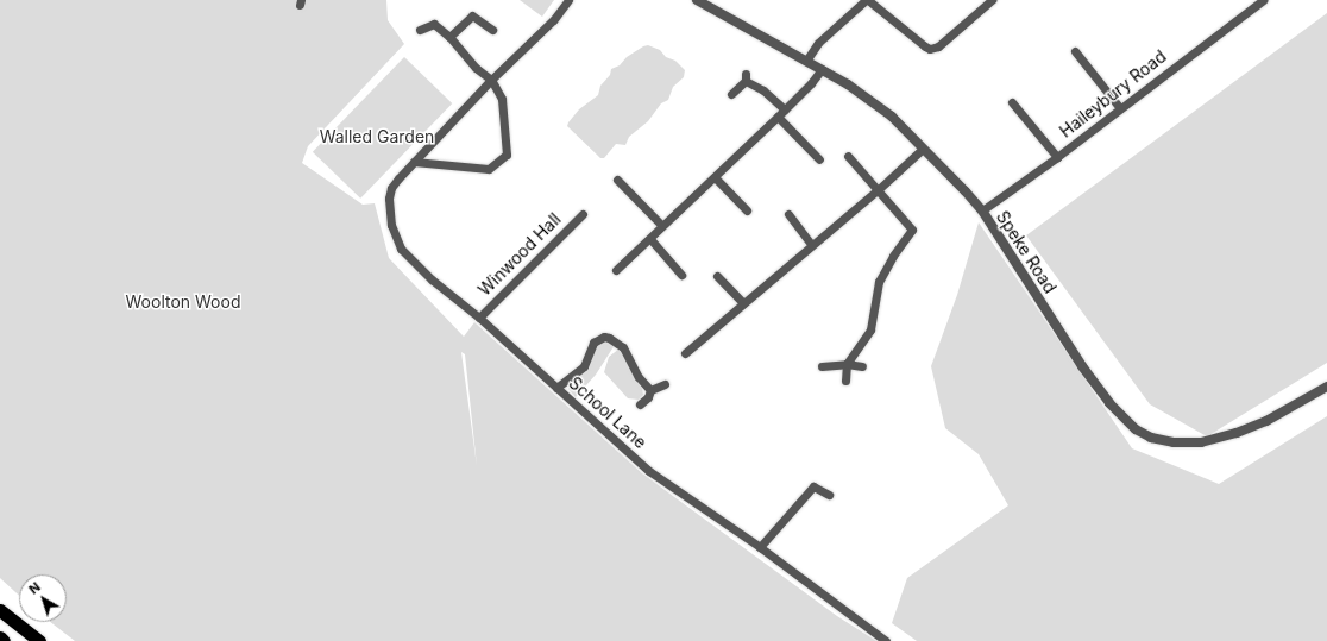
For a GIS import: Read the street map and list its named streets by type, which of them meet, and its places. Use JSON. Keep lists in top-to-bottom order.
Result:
{
  "streets": {
    "street": [
      "Haileybury Road",
      "Speke Road",
      "Winwood Hall",
      "School Lane"
    ]
  },
  "crossings": [
    ["Haileybury Road", "Speke Road"],
    ["Winwood Hall", "School Lane"]
  ],
  "parks": ["Walled Garden", "Woolton Wood"],
  "north": "top left"
}
